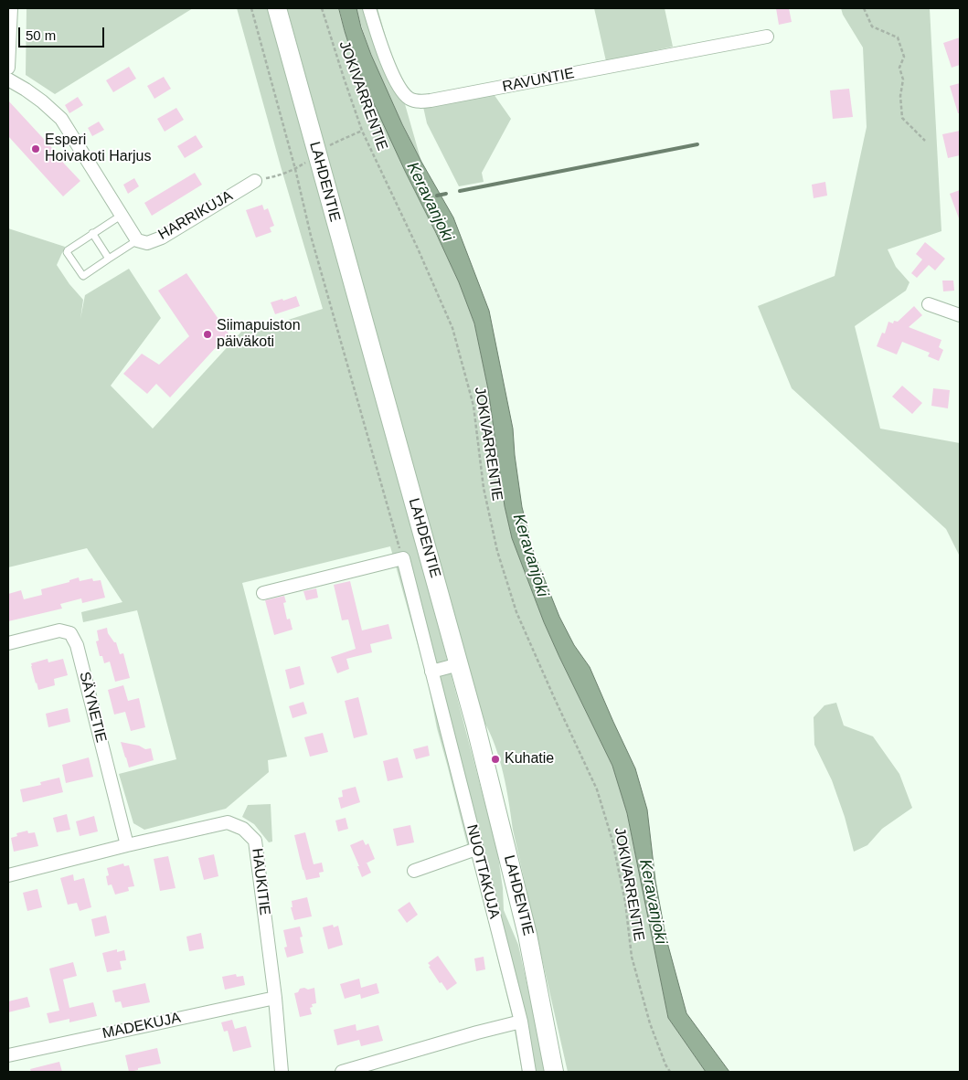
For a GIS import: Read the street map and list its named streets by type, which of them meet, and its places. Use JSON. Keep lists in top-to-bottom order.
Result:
{
  "streets": {
    "main road": ["LAHDENTIE"],
    "street": [
      "RAVUNTIE",
      "HARRIKUJA",
      "SÄYNETIE",
      "NUOTTAKUJA",
      "HAUKITIE",
      "MADEKUJA"
    ],
    "path": ["JOKIVARRENTIE"]
  },
  "crossings": [
    ["SÄYNETIE", "HAUKITIE"],
    ["HAUKITIE", "MADEKUJA"]
  ],
  "water": ["Keravanjoki"],
  "places": ["Esperi Hoivakoti Harjus", "Siimapuiston päiväkoti", "Kuhatie"],
  "scale_bar": "50 m"
}
